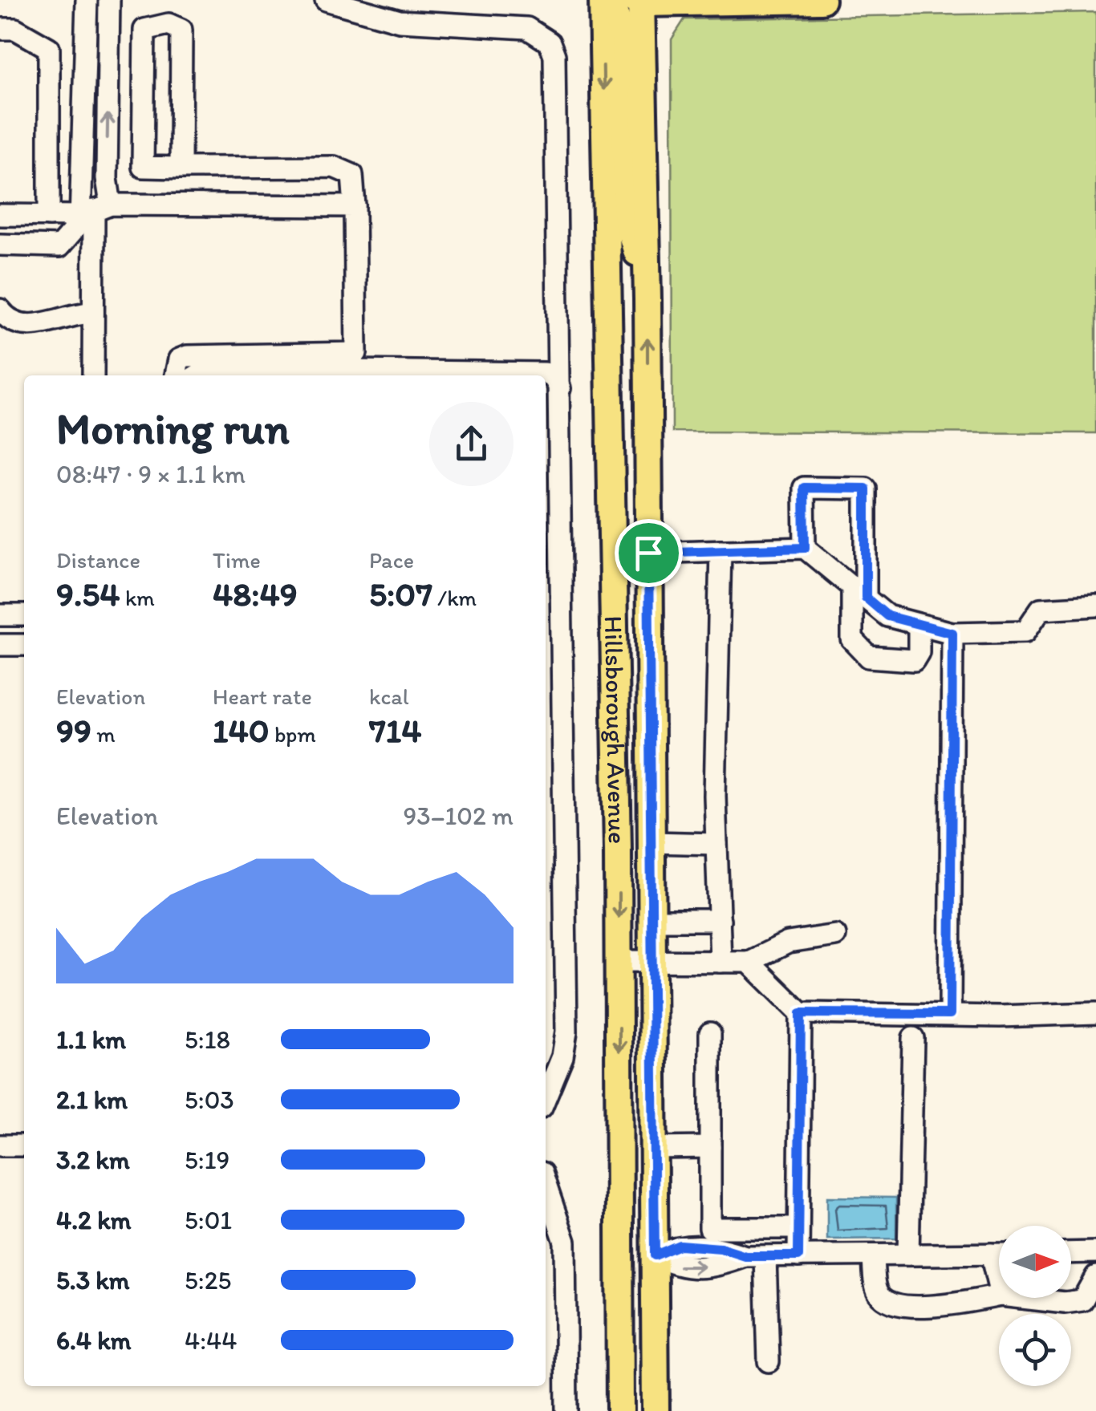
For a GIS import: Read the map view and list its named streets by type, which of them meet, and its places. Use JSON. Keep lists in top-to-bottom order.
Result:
{
  "streets": {
    "main road": ["Hillsborough Avenue"]
  },
  "north": "right",
  "page": {
    "heading": ["Morning run", "08:47 · 9 × 1.1 km"],
    "stats": [
      ["Distance", "9.54 km"],
      ["Time", "48:49"],
      ["Pace", "5:07 /km"],
      ["Elevation", "99 m"],
      ["Heart rate", "140 bpm"],
      ["kcal", "714"]
    ],
    "chart": ["Elevation", "93–102 m"],
    "list": [
      {
        "name": "1.1 km",
        "note": "5:18"
      },
      {
        "name": "2.1 km",
        "note": "5:03"
      },
      {
        "name": "3.2 km",
        "note": "5:19"
      },
      {
        "name": "4.2 km",
        "note": "5:01"
      },
      {
        "name": "5.3 km",
        "note": "5:25"
      },
      {
        "name": "6.4 km",
        "note": "4:44"
      }
    ]
  }
}
